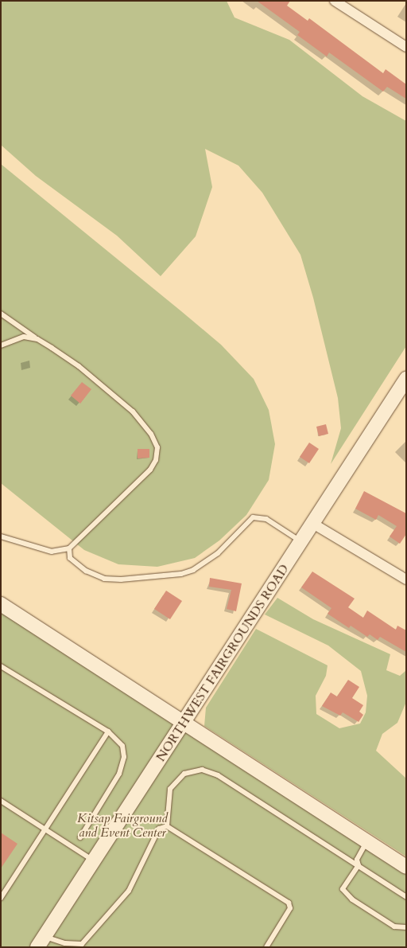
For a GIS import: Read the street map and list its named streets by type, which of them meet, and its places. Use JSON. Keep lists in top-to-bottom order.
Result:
{
  "streets": {
    "main road": ["NORTHWEST FAIRGROUNDS ROAD"]
  },
  "parks": ["Kitsap Fairground and Event Center"]
}
